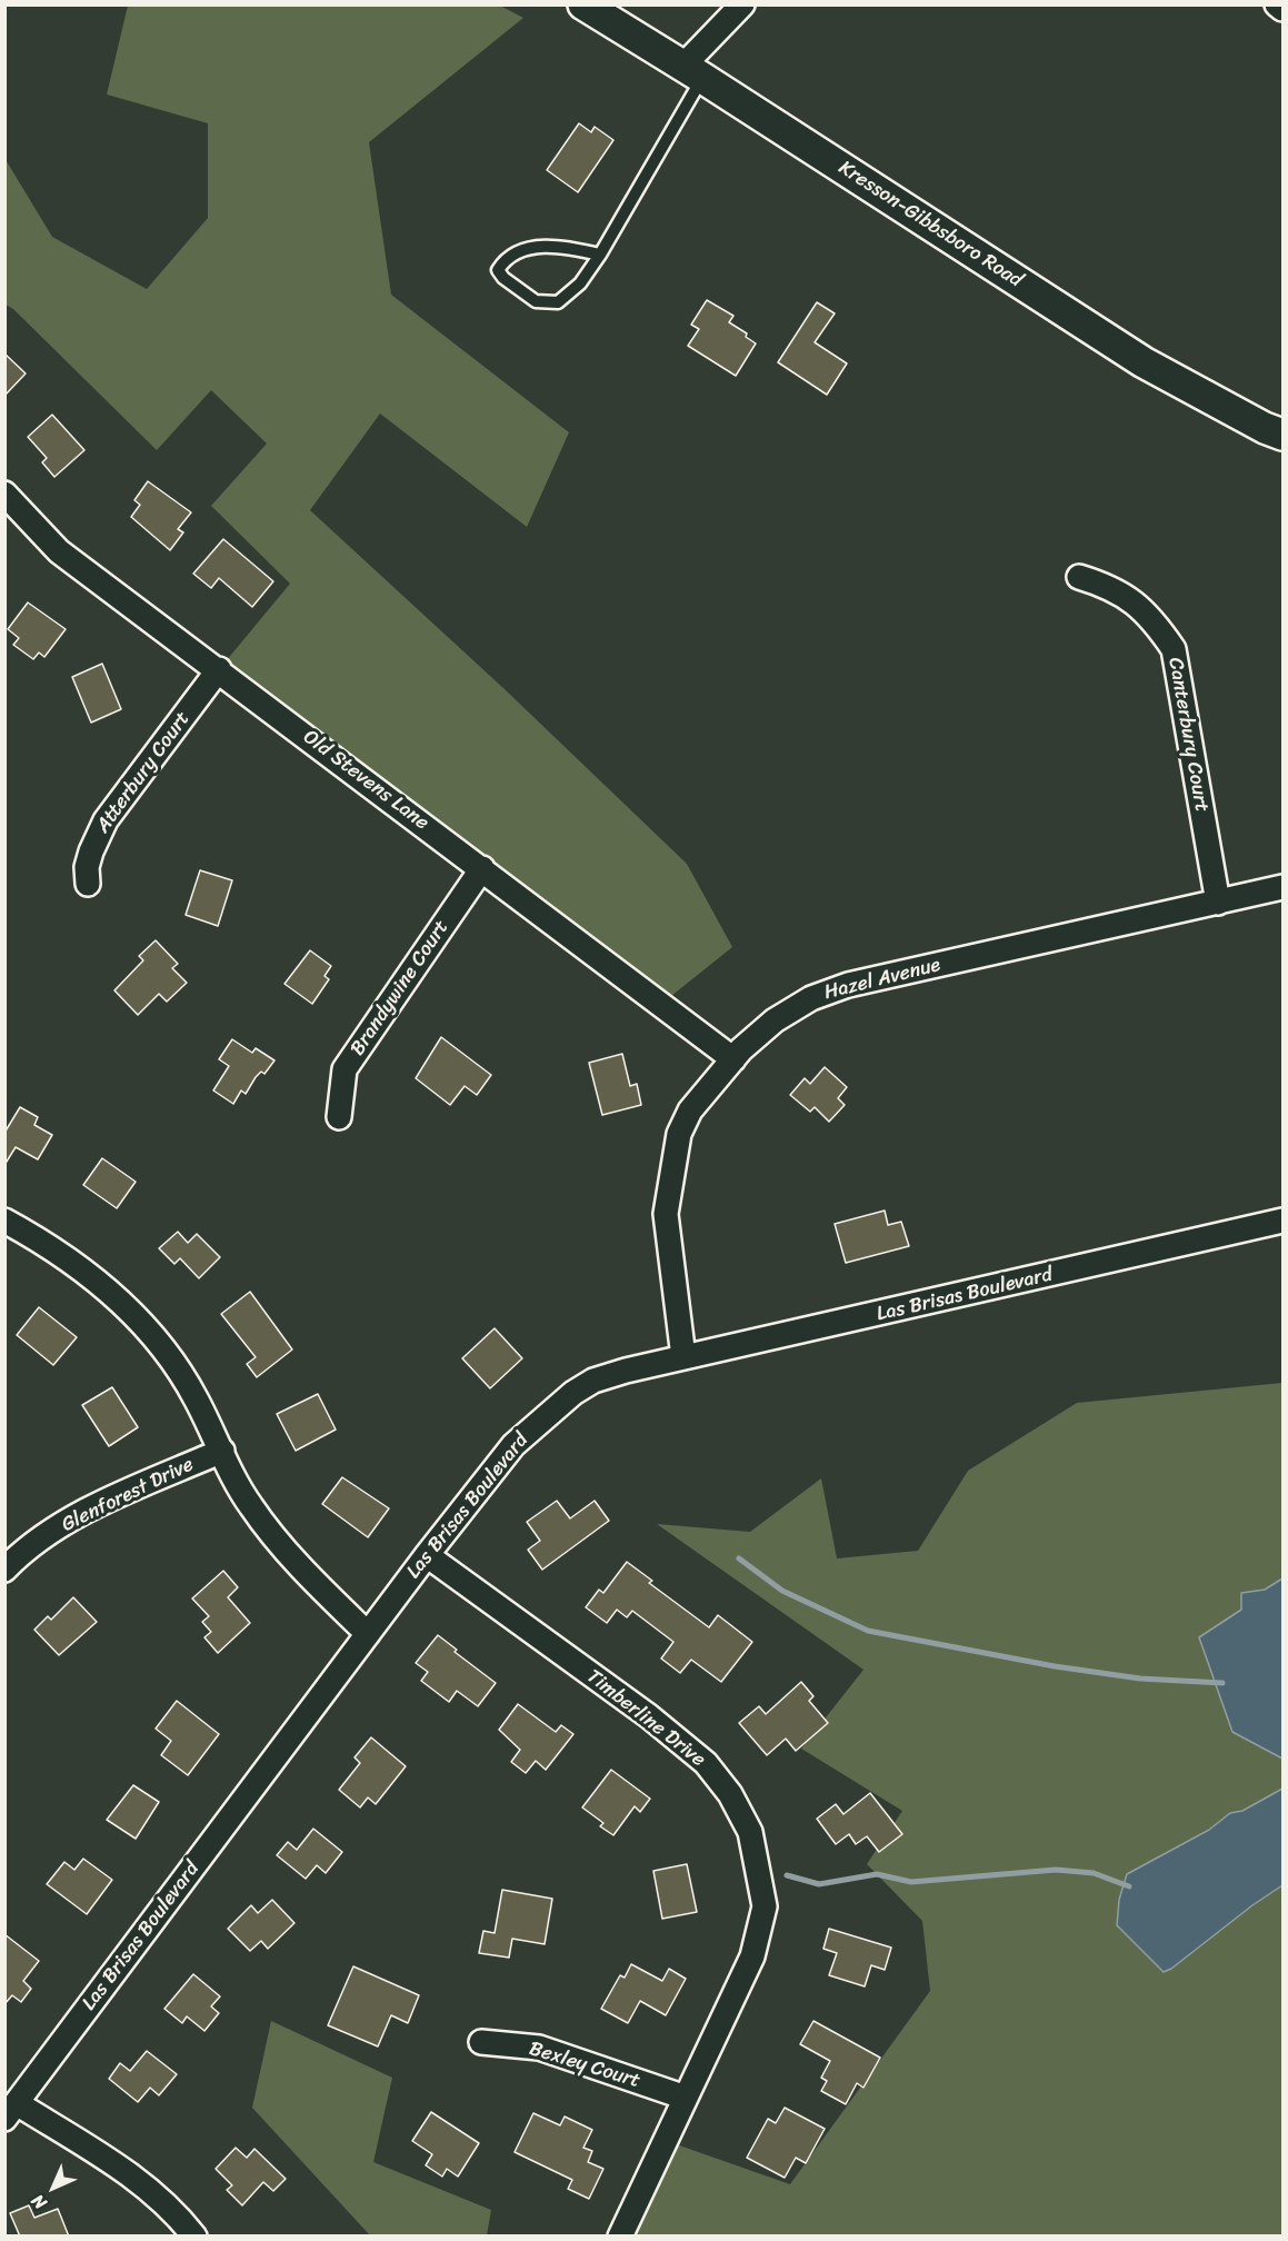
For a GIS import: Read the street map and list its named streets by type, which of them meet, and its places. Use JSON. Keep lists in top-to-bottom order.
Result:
{
  "streets": {
    "street": [
      "Kresson-Gibbsboro Road",
      "Canterbury Court",
      "Atterbury Court",
      "Old Stevens Lane",
      "Hazel Avenue",
      "Brandywine Court",
      "Las Brisas Boulevard",
      "Glenforest Drive",
      "Timberline Drive",
      "Bexley Court"
    ]
  },
  "crossings": [
    ["Canterbury Court", "Hazel Avenue"],
    ["Atterbury Court", "Old Stevens Lane"],
    ["Old Stevens Lane", "Hazel Avenue"],
    ["Old Stevens Lane", "Brandywine Court"],
    ["Hazel Avenue", "Las Brisas Boulevard"],
    ["Las Brisas Boulevard", "Timberline Drive"],
    ["Timberline Drive", "Bexley Court"]
  ],
  "north": "bottom left"
}
